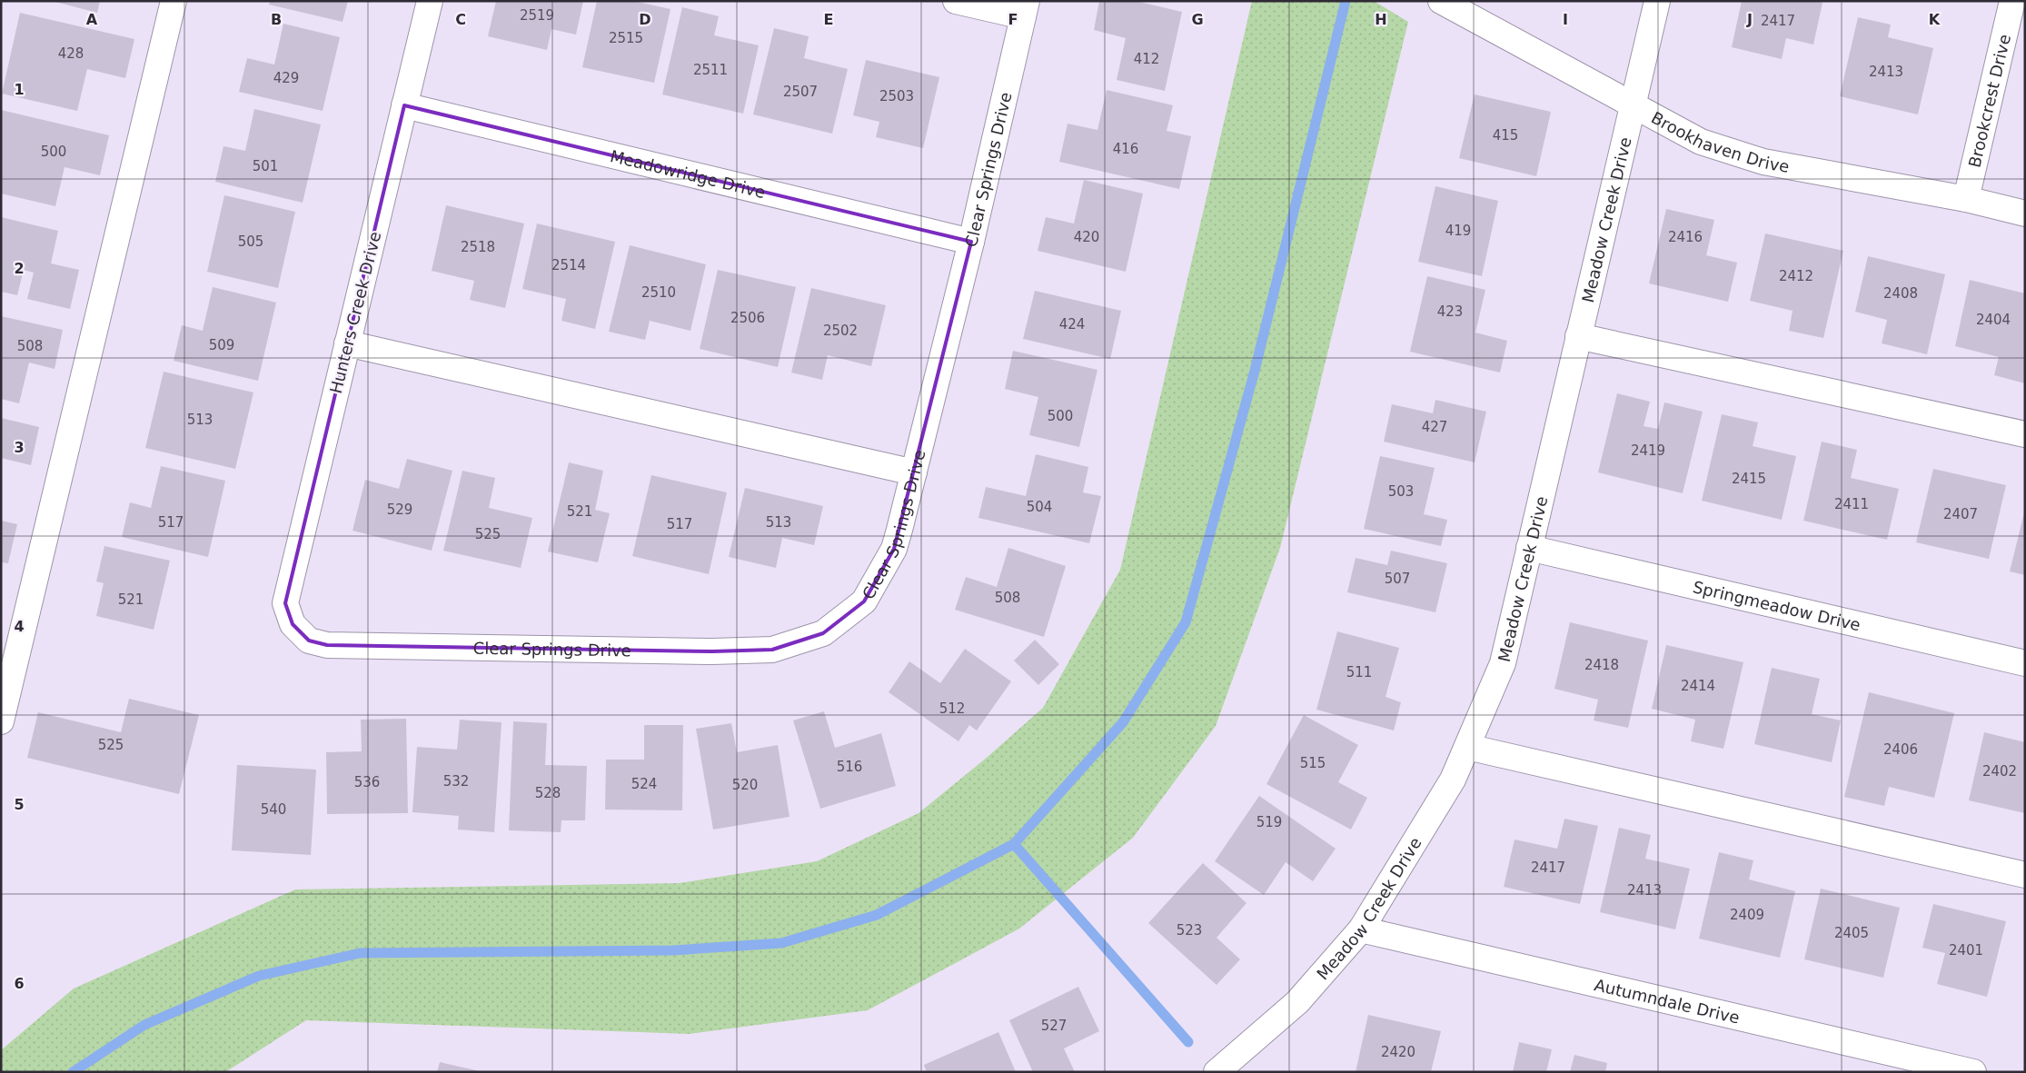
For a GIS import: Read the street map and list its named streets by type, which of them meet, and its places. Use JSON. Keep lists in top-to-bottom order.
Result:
{
  "streets": {
    "street": [
      "Brookcrest Drive",
      "Brookhaven Drive",
      "Clear Springs Drive",
      "Meadowridge Drive",
      "Meadow Creek Drive",
      "Hunters Creek Drive",
      "Springmeadow Drive",
      "Autumndale Drive"
    ]
  },
  "crossings": [
    ["Brookcrest Drive", "Brookhaven Drive"],
    ["Brookhaven Drive", "Meadow Creek Drive"],
    ["Clear Springs Drive", "Meadowridge Drive"],
    ["Clear Springs Drive", "Hunters Creek Drive"],
    ["Meadowridge Drive", "Hunters Creek Drive"],
    ["Meadow Creek Drive", "Springmeadow Drive"],
    ["Meadow Creek Drive", "Autumndale Drive"]
  ],
  "house_numbers": [
    "2519",
    "2417",
    "2515",
    "428",
    "412",
    "2511",
    "2413",
    "429",
    "2507",
    "2503",
    "415",
    "416",
    "500",
    "501",
    "419",
    "420",
    "2416",
    "505",
    "2518",
    "2514",
    "2412",
    "2510",
    "2408",
    "423",
    "2506",
    "2404",
    "424",
    "2502",
    "509",
    "508",
    "500",
    "513",
    "427",
    "2419",
    "2415",
    "503",
    "2411",
    "504",
    "529",
    "521",
    "2407",
    "517",
    "513",
    "517",
    "525",
    "507",
    "508",
    "521",
    "2418",
    "511",
    "2414",
    "512",
    "525",
    "2406",
    "515",
    "516",
    "2402",
    "532",
    "536",
    "524",
    "520",
    "528",
    "540",
    "519",
    "2417",
    "2413",
    "2409",
    "523",
    "2405",
    "2401",
    "527",
    "2420"
  ],
  "grid": {
    "columns": [
      "A",
      "B",
      "C",
      "D",
      "E",
      "F",
      "G",
      "H",
      "I",
      "J",
      "K"
    ],
    "rows": [
      "1",
      "2",
      "3",
      "4",
      "5",
      "6"
    ]
  }
}
